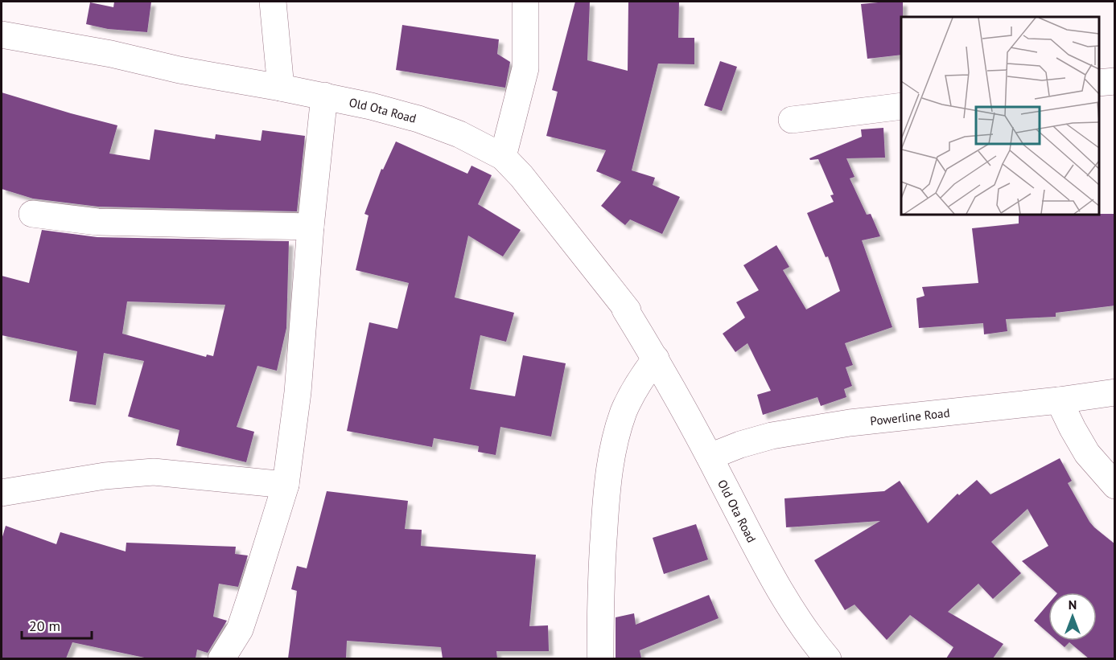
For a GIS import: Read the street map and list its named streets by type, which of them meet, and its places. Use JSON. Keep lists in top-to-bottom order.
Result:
{
  "streets": {
    "street": ["Old Ota Road", "Powerline Road"]
  },
  "crossings": [
    ["Old Ota Road", "Powerline Road"]
  ],
  "scale_bar": "20 m",
  "north": "top"
}
